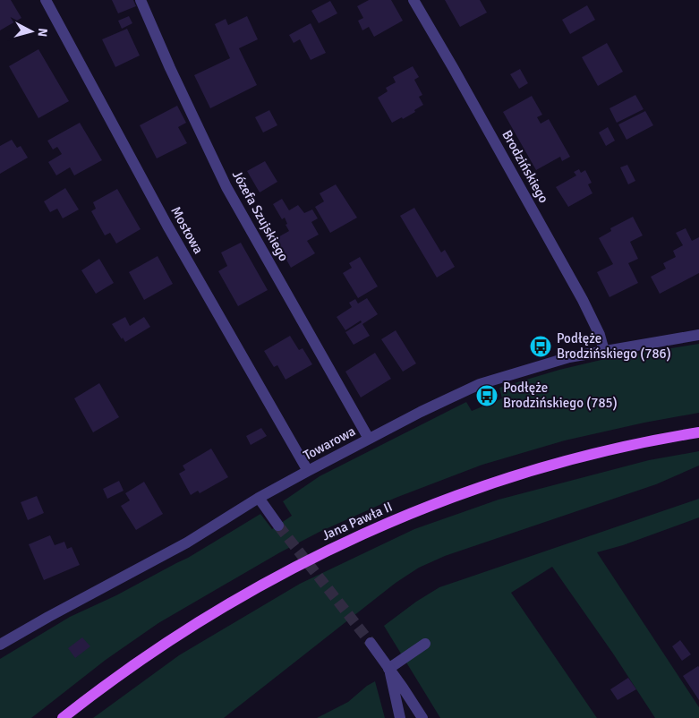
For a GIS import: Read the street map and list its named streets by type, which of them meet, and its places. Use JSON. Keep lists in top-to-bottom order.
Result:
{
  "streets": {
    "main road": ["Jana Pawła II"],
    "street": [
      "Brodzińskiego",
      "Józefa Szujskiego",
      "Mostowa",
      "Towarowa"
    ]
  },
  "crossings": [
    ["Brodzińskiego", "Towarowa"],
    ["Józefa Szujskiego", "Towarowa"],
    ["Mostowa", "Towarowa"]
  ],
  "places": {
    "bus stop": ["Podłęże Brodzińskiego (786)", "Podłęże Brodzińskiego (785)"]
  },
  "north": "right"
}
